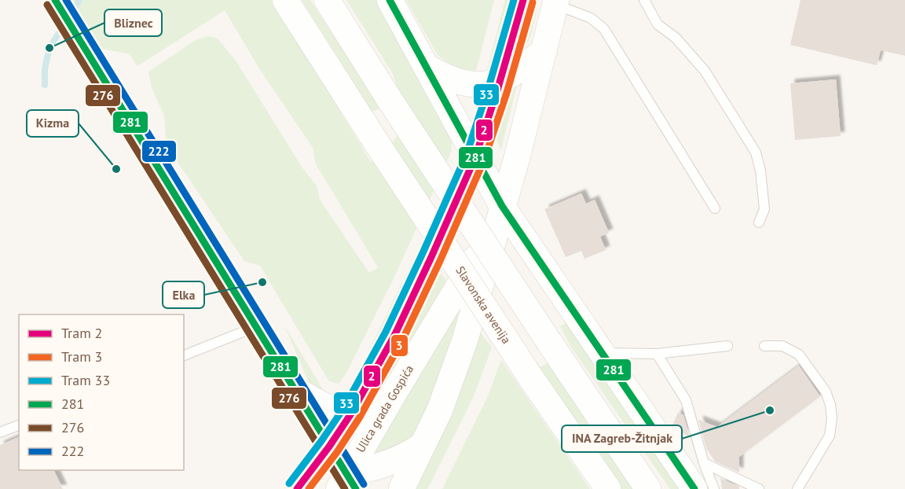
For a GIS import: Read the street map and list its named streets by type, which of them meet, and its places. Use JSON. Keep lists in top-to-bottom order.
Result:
{
  "streets": {
    "main road": ["Slavonska avenija", "Ulica grada Gospića"]
  },
  "places": [
    "Bliznec",
    "Kizma",
    "Elka",
    "INA Zagreb-Žitnjak"
  ],
  "lines": [
    "tram line 2",
    "tram line 33",
    "transit line 281",
    "transit line 222",
    "tram line 3",
    "transit line 276"
  ],
  "legend": [
    "Tram 2",
    "Tram 3",
    "Tram 33",
    "281",
    "276",
    "222"
  ]
}
